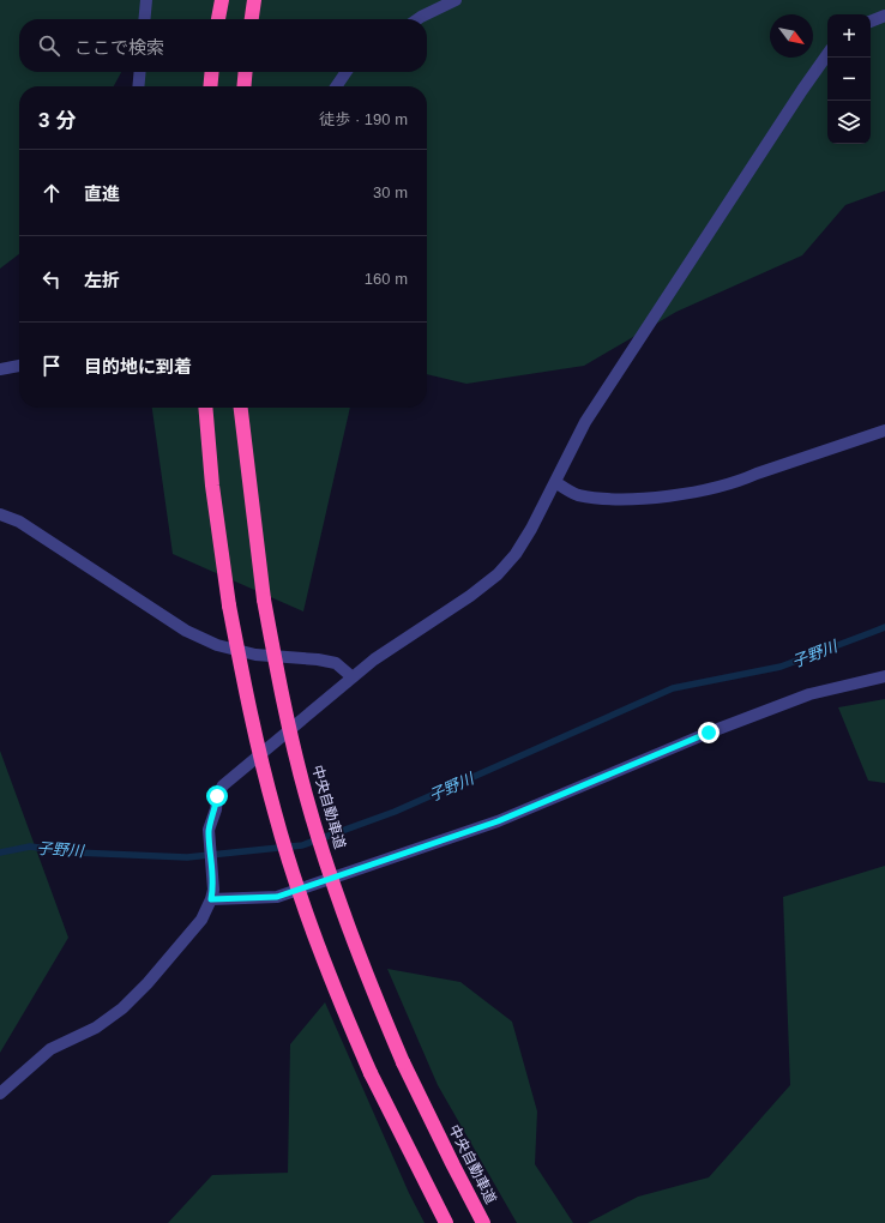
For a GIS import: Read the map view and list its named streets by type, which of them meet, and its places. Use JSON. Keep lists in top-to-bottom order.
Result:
{
  "streets": {
    "highway": ["中央自動車道"]
  },
  "water": ["子野川"],
  "north": "bottom right",
  "page": {
    "map_buttons": ["+", "−"],
    "search": "ここで検索",
    "heading": ["3 分", "徒歩 · 190 m"],
    "list": [
      ["直進", "30 m"],
      ["左折", "160 m"],
      "目的地に到着"
    ]
  }
}
